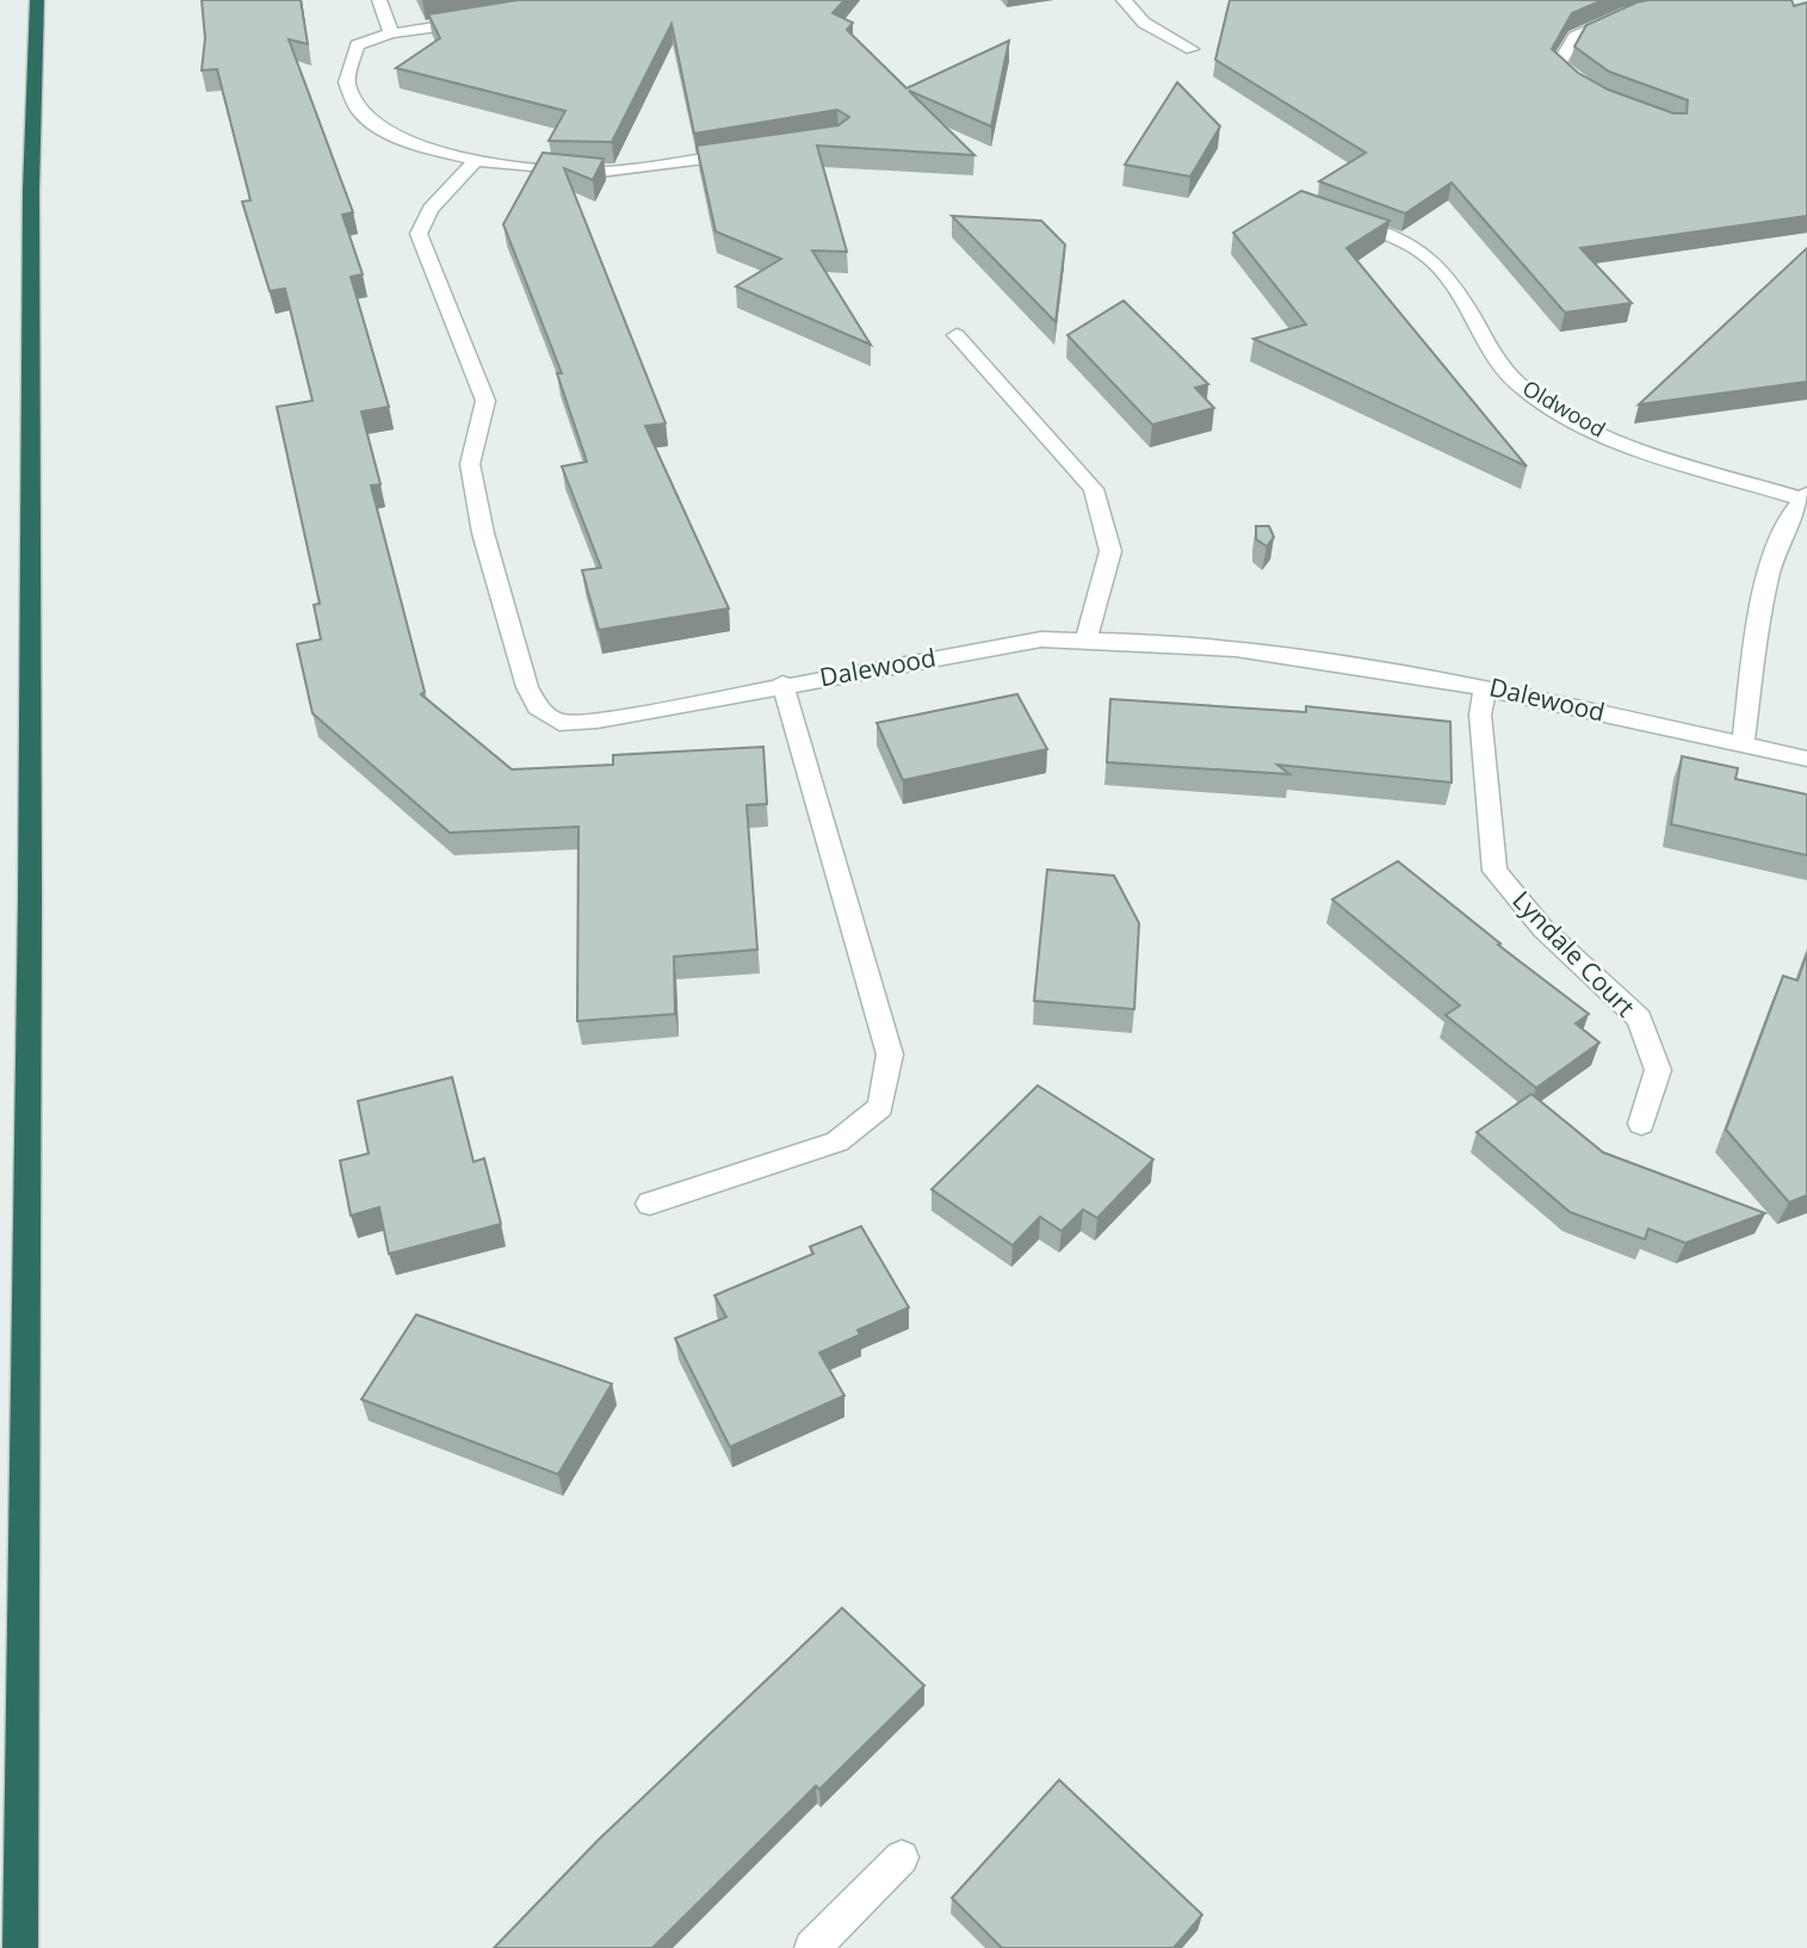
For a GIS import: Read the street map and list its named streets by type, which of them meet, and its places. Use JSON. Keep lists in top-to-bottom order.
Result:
{
  "streets": {
    "street": ["Oldwood", "Dalewood", "Lyndale Court"]
  },
  "crossings": [
    ["Oldwood", "Dalewood"],
    ["Dalewood", "Lyndale Court"]
  ]
}
